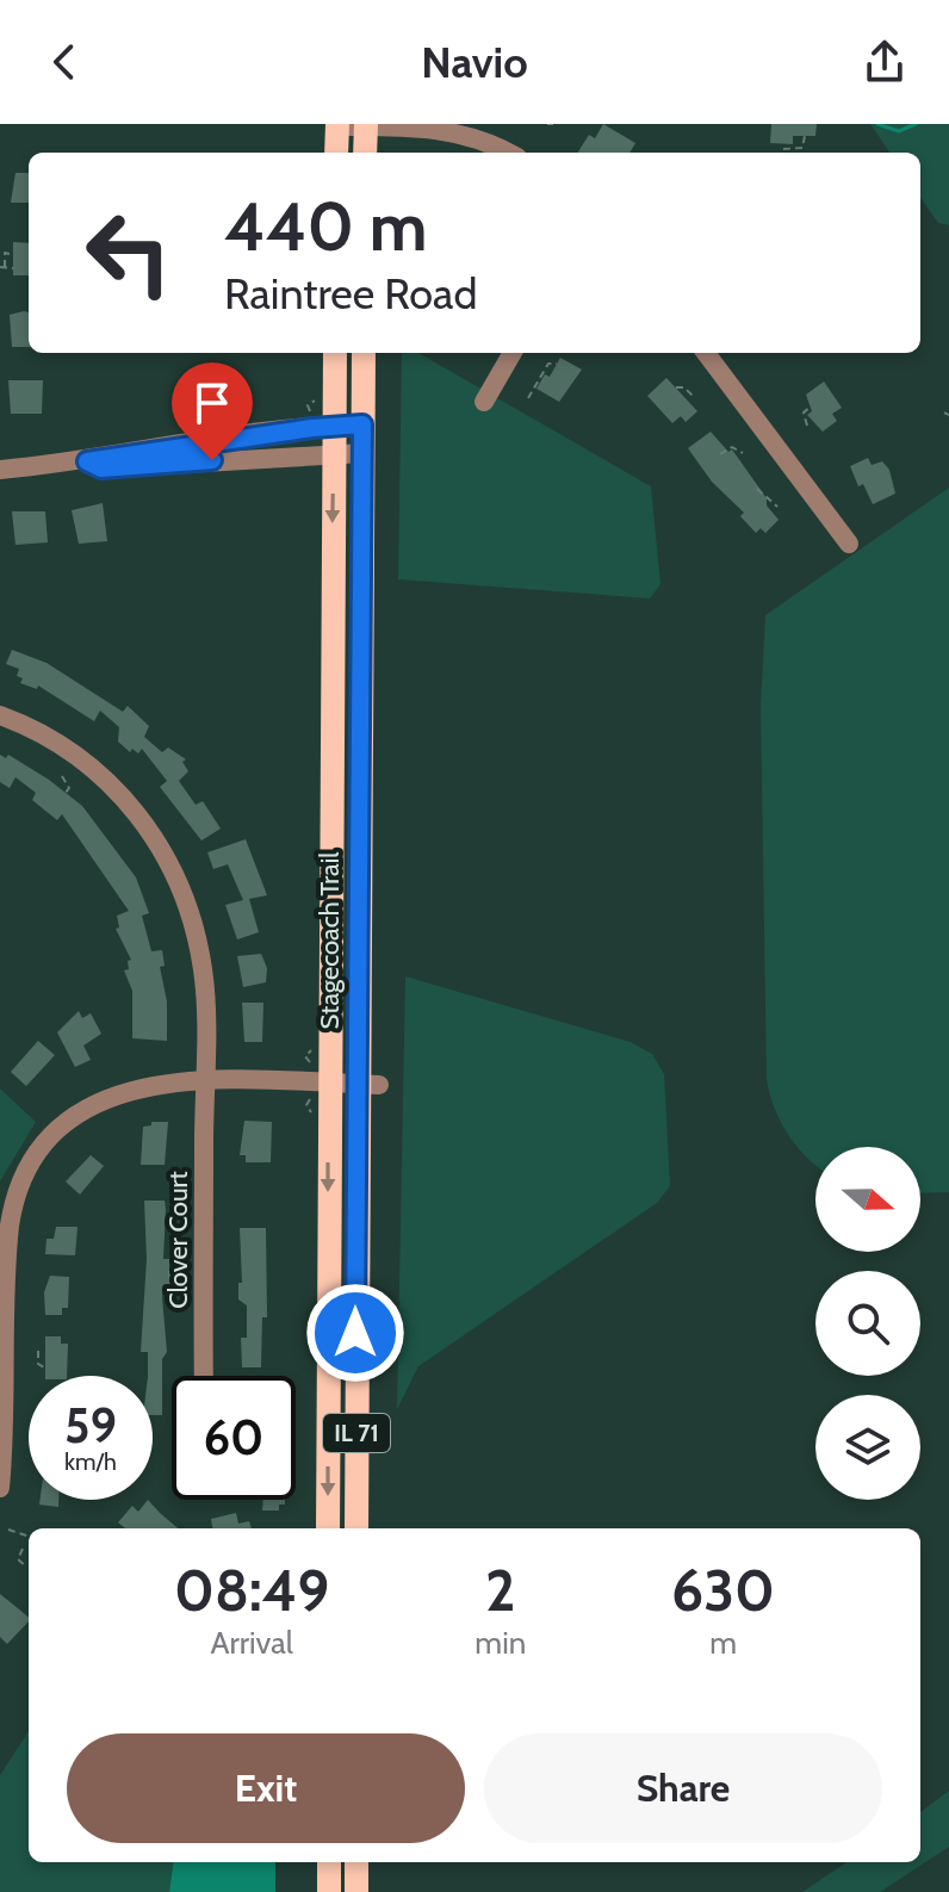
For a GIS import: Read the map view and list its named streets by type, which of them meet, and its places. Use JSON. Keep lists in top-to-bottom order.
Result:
{
  "streets": {
    "main road": ["Stagecoach Trail", "IL 71"],
    "street": ["Clover Court"]
  },
  "north": "right",
  "page": {
    "header": "Navio",
    "turn": ["440 m", "Raintree Road"],
    "speed": "59 km/h",
    "limit": "60",
    "eta": [
      "08:49",
      "Arrival",
      "2",
      "min",
      "630",
      "m"
    ],
    "buttons": ["Exit", "Share"]
  }
}
